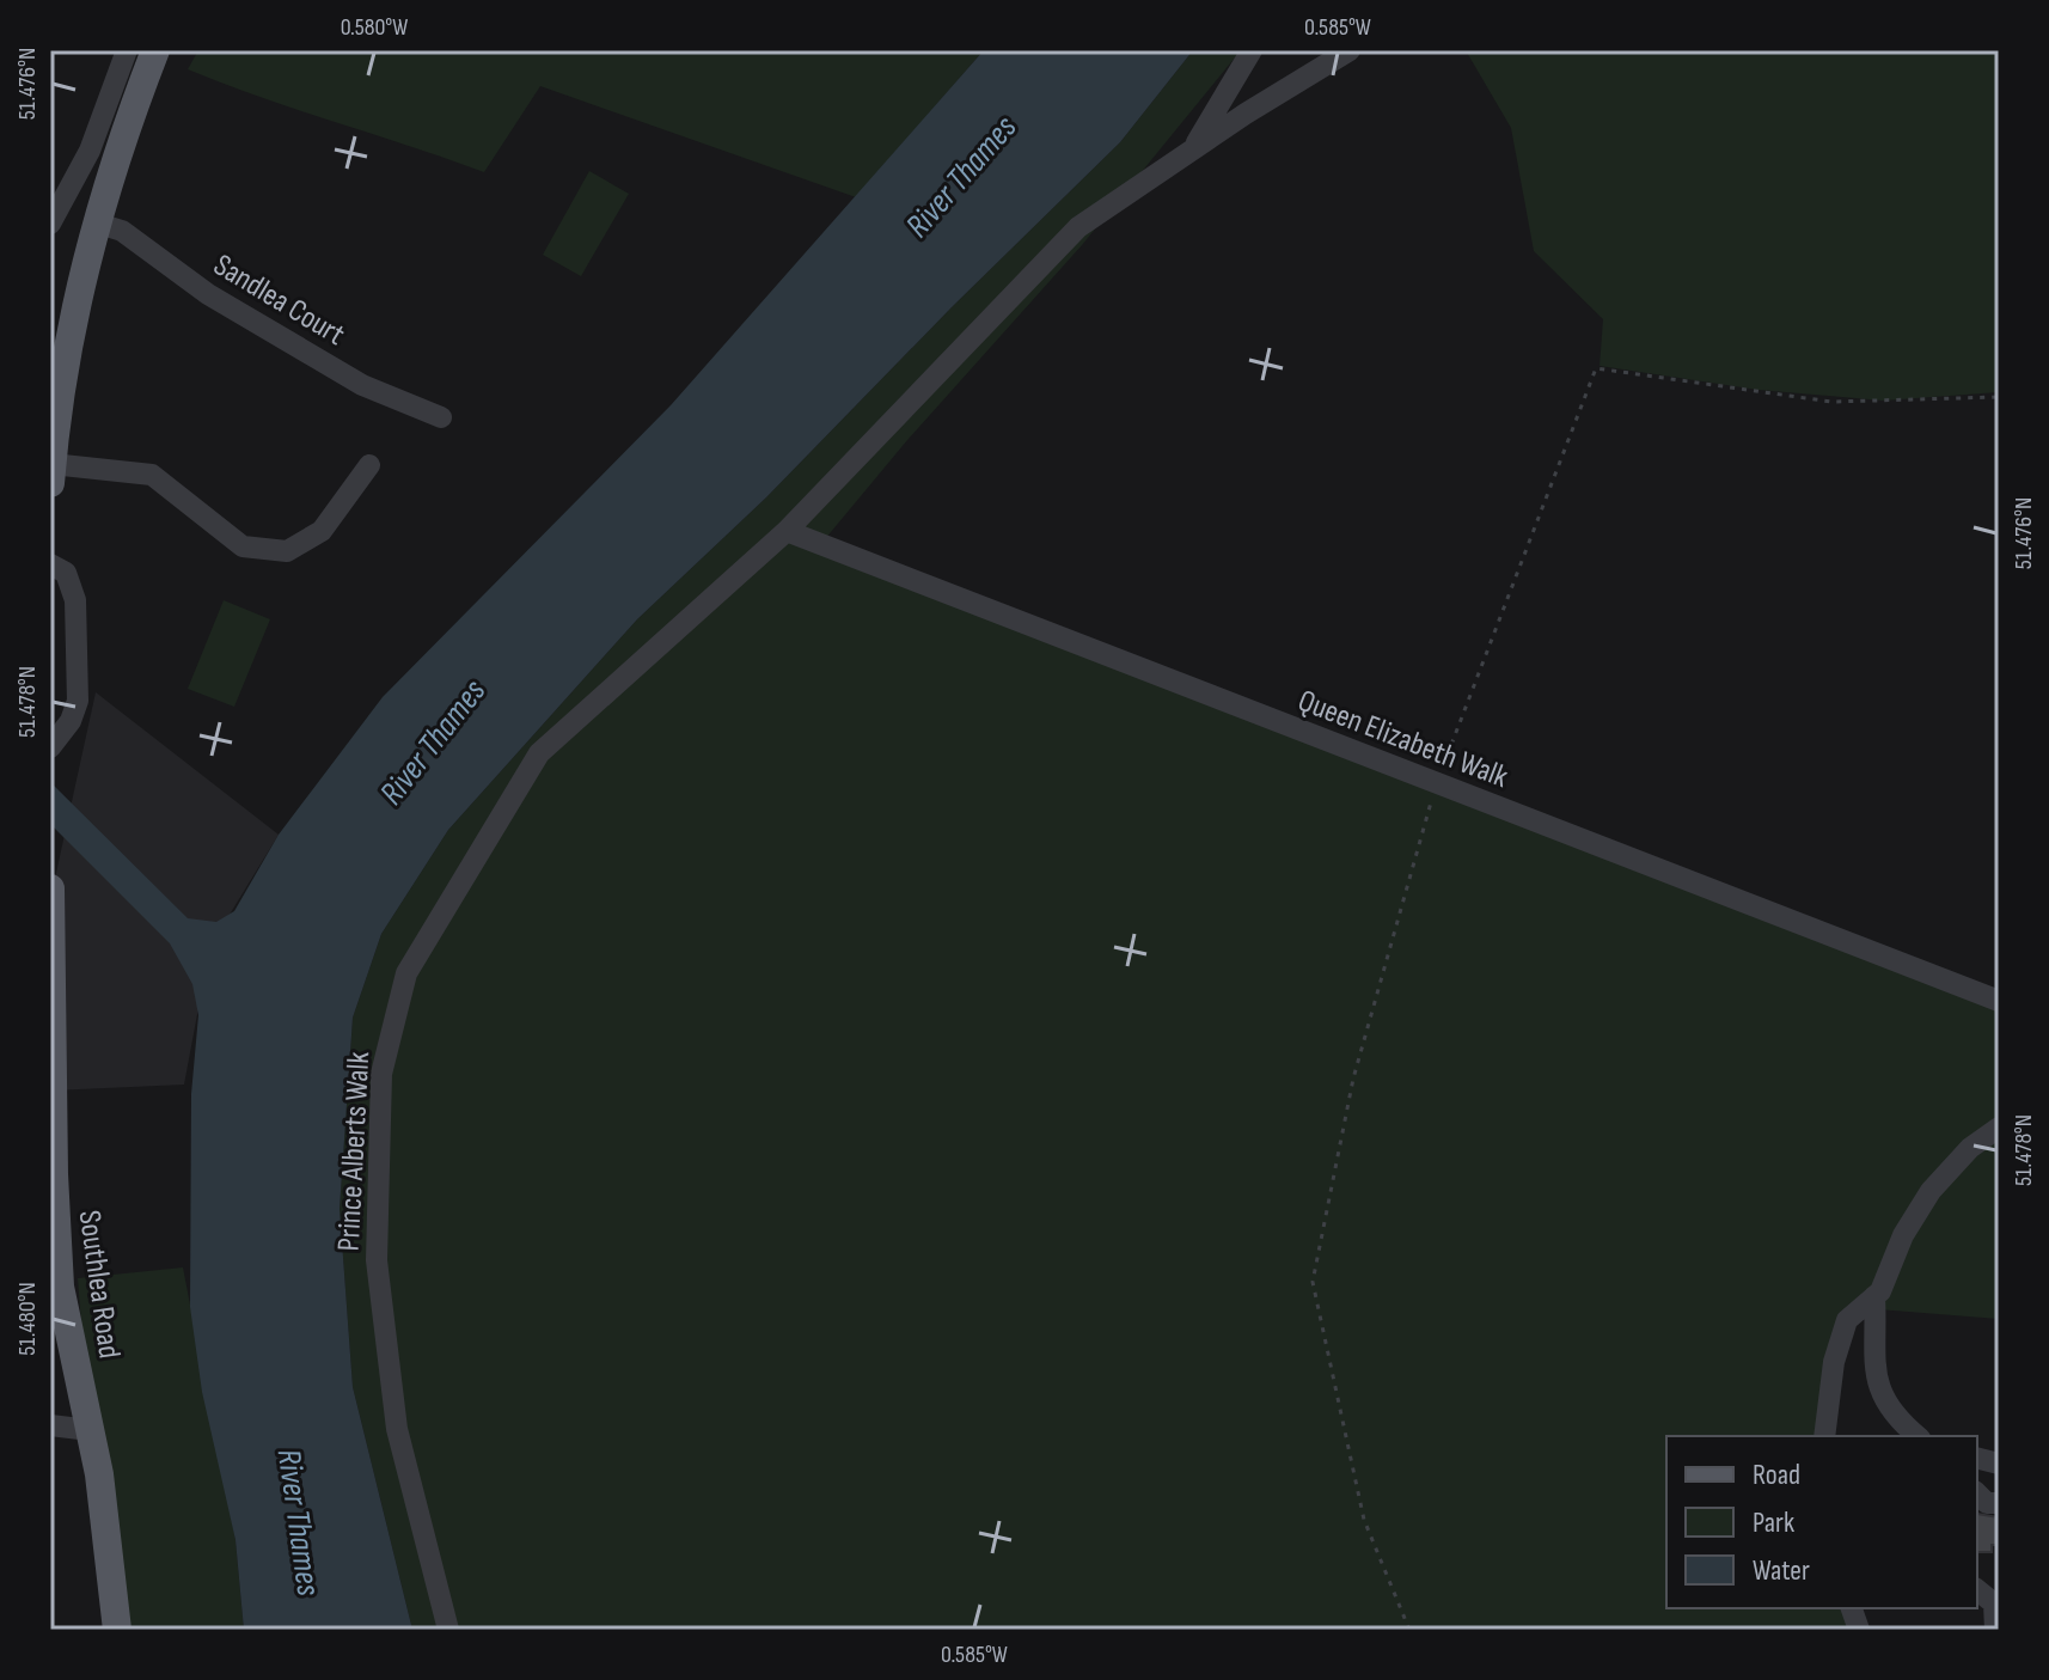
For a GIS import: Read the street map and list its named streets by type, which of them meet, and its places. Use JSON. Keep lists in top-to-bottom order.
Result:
{
  "streets": {
    "main road": ["Southlea Road"],
    "street": ["Sandlea Court", "Queen Elizabeth Walk", "Prince Alberts Walk"]
  },
  "crossings": [
    ["Queen Elizabeth Walk", "Prince Alberts Walk"]
  ],
  "water": ["River Thames"],
  "legend": ["Road", "Park", "Water"],
  "coordinates": [
    "0.580°W",
    "0.585°W",
    "51.476°N",
    "51.478°N",
    "51.480°N"
  ]
}
